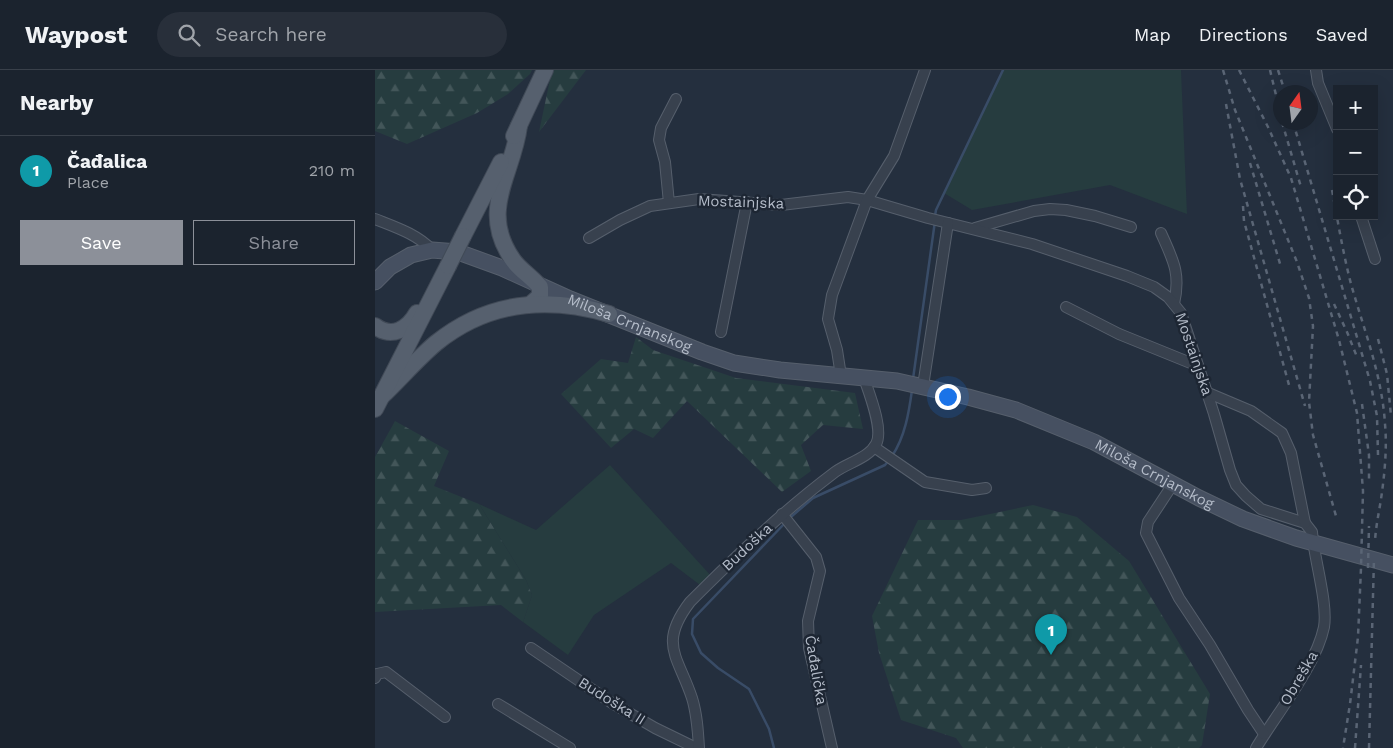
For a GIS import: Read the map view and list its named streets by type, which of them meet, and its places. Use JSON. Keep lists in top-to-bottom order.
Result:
{
  "streets": {
    "main road": ["Miloša Crnjanskog"],
    "street": [
      "Mostainjska",
      "Budoška",
      "Čađalička",
      "Obreška",
      "Budoška II"
    ]
  },
  "crossings": [
    ["Miloša Crnjanskog", "Obreška"],
    ["Budoška", "Čađalička"],
    ["Budoška", "Budoška II"]
  ],
  "north": "top",
  "page": {
    "header": "Waypost",
    "search": "Search here",
    "nav": ["Map", "Directions", "Saved"],
    "heading": "Nearby",
    "map_buttons": ["+", "−"],
    "list": [
      {
        "mark": "1",
        "name": "Čađalica",
        "note": "Place",
        "value": "210 m"
      }
    ],
    "buttons": ["Save", "Share"],
    "pins": "1"
  }
}
